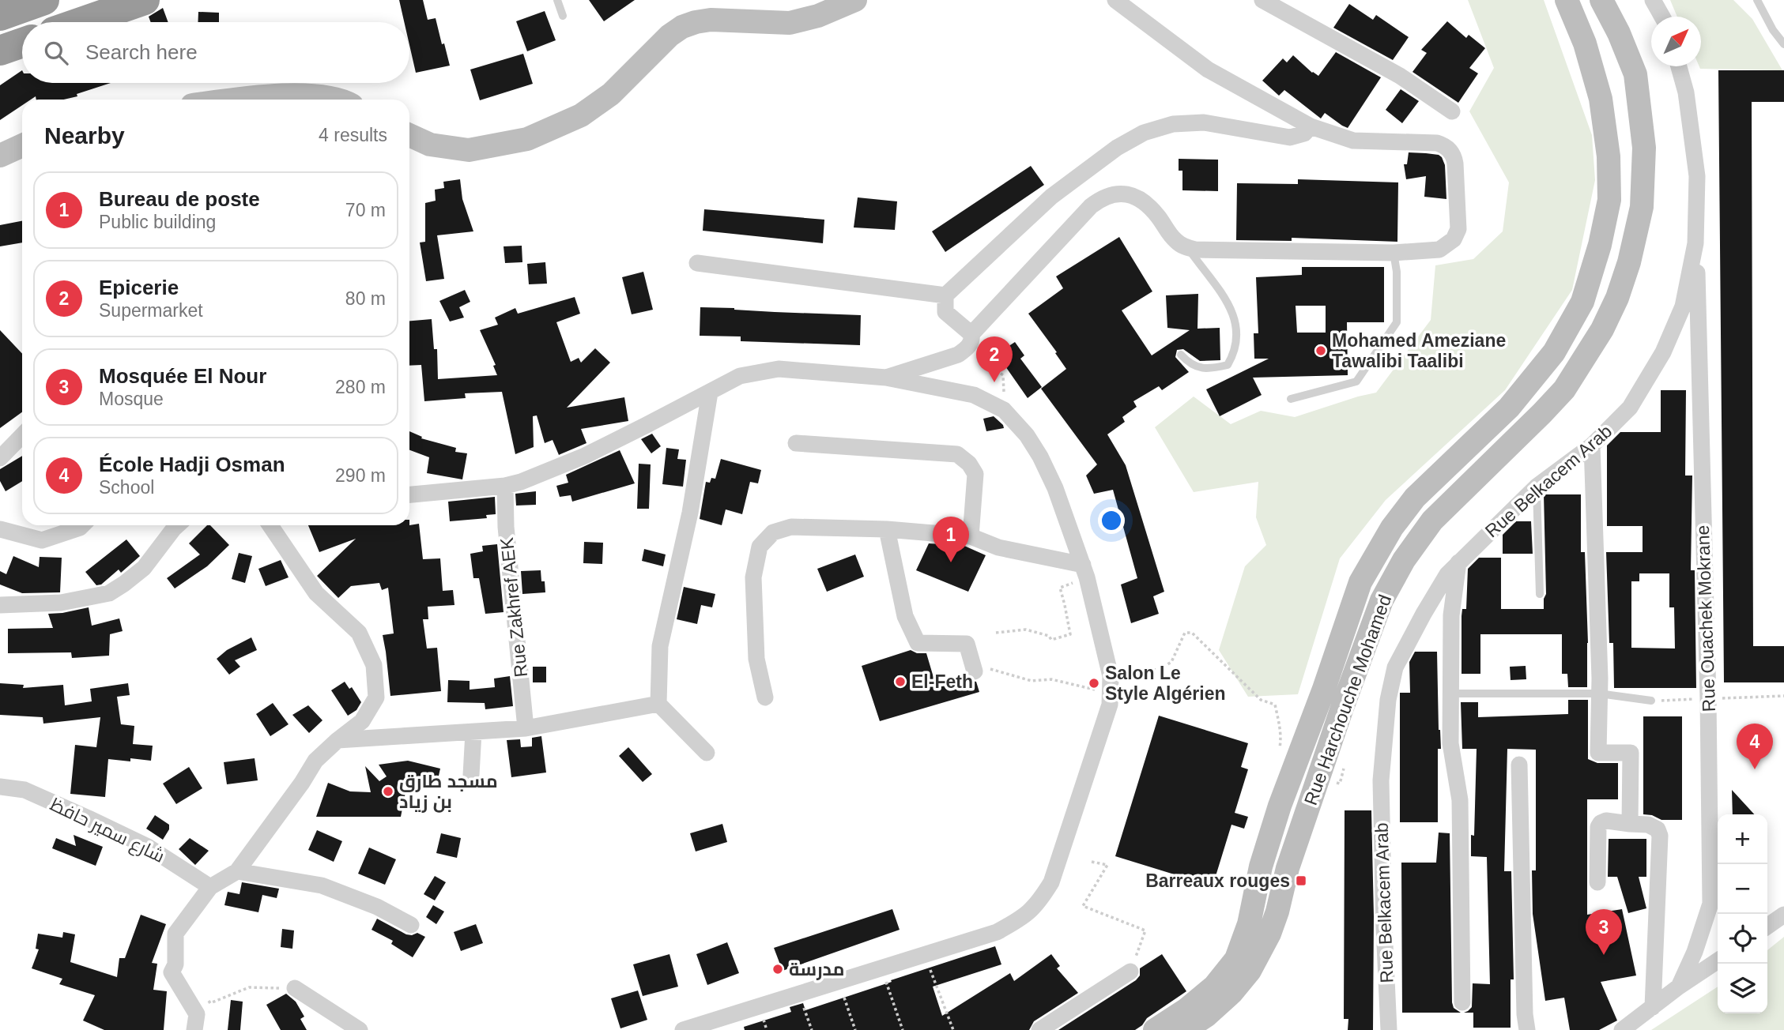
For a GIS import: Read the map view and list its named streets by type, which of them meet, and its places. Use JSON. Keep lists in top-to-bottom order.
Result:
{
  "streets": {
    "street": [
      "Rue Belkacem Arab",
      "Rue Zakhref AEK",
      "Rue Ouachek Mokrane",
      "Rue Harchouche Mohamed",
      "شارع سمير حافظ"
    ]
  },
  "crossings": [
    ["Rue Belkacem Arab", "Rue Ouachek Mokrane"]
  ],
  "places": {
    "other": [
      "Mohamed Ameziane Tawalibi Taalibi",
      "El-Feth",
      "Salon Le Style Algérien",
      "مسجد طارق بن زياد",
      "مدرسة"
    ],
    "transit": ["Barreaux rouges"]
  },
  "north": "top right",
  "page": {
    "search": "Search here",
    "heading": ["Nearby", "4 results"],
    "list": [
      {
        "mark": "1",
        "name": "Bureau de poste",
        "note": "Public building",
        "value": "70 m"
      },
      {
        "mark": "2",
        "name": "Epicerie",
        "note": "Supermarket",
        "value": "80 m"
      },
      {
        "mark": "3",
        "name": "Mosquée El Nour",
        "note": "Mosque",
        "value": "280 m"
      },
      {
        "mark": "4",
        "name": "École Hadji Osman",
        "note": "School",
        "value": "290 m"
      }
    ],
    "pins": [
      "2",
      "1",
      "4",
      "3"
    ],
    "map_buttons": ["+", "−"]
  }
}
